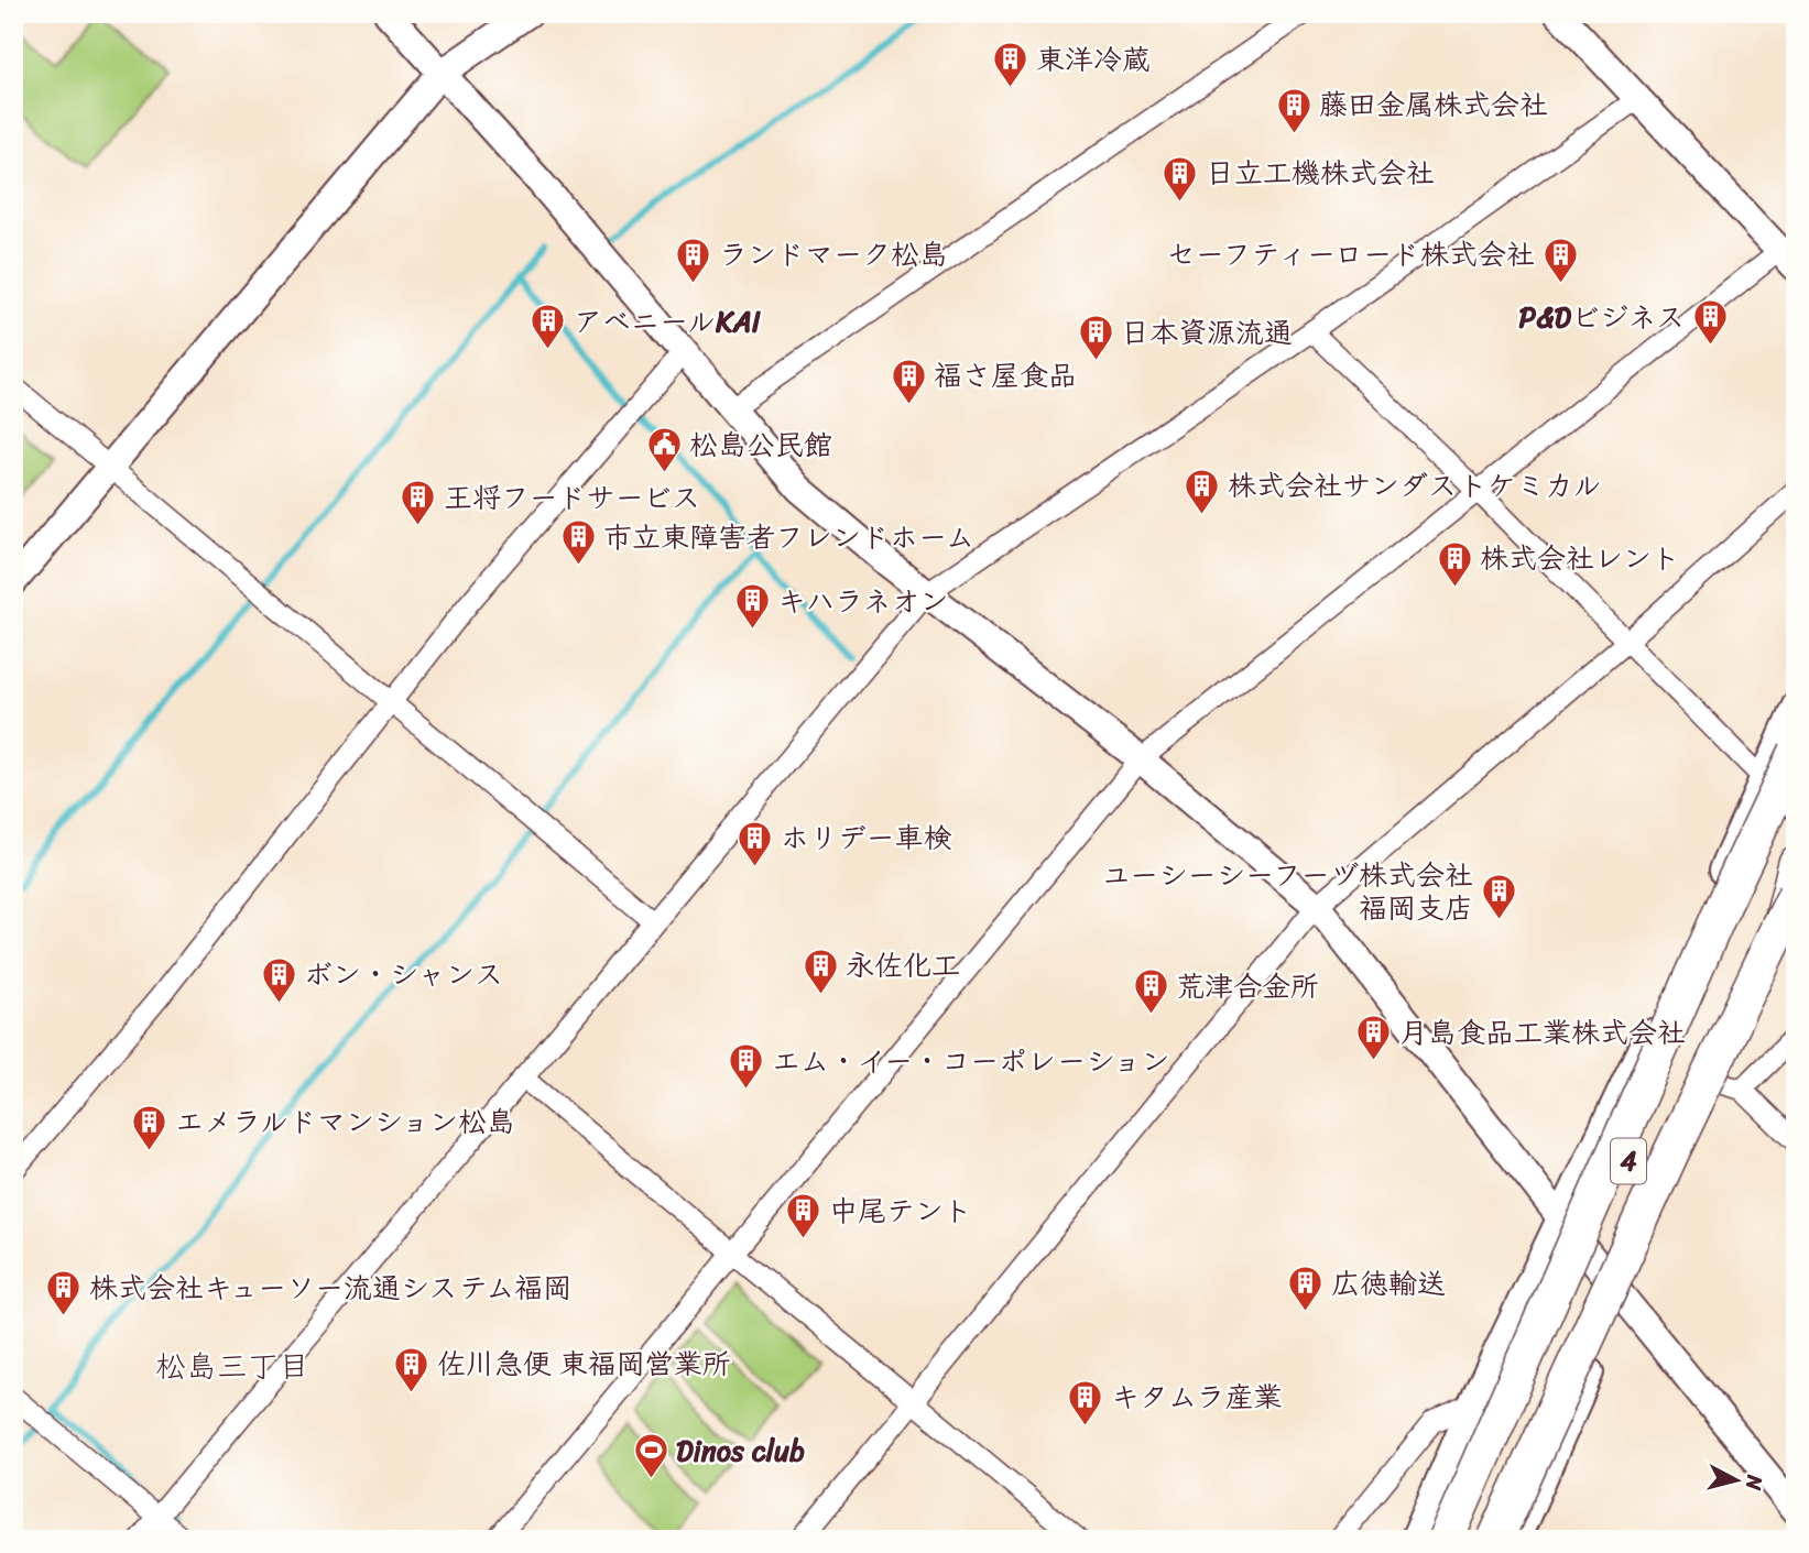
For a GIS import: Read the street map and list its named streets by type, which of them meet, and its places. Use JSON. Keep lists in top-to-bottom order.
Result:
{
  "streets": {
    "highway": ["4"]
  },
  "districts": ["松島三丁目"],
  "places": {
    "building": [
      "東洋冷蔵",
      "藤田金属株式会社",
      "日立工機株式会社",
      "ランドマーク松島",
      "セーフティーロード株式会社",
      "P&Dビジネス",
      "アベニールKAI",
      "日本資源流通",
      "福さ屋食品",
      "株式会社サンダストケミカル",
      "王将フードサービス",
      "市立東障害者フレンドホーム",
      "株式会社レント",
      "キハラネオン",
      "ホリデー車検",
      "ユーシーシーフーヅ株式会社 福岡支店",
      "永佐化工",
      "ボン・シャンス",
      "荒津合金所",
      "月島食品工業株式会社",
      "エム・イー・コーポレーション",
      "エメラルドマンション松島",
      "中尾テント",
      "広徳輸送",
      "株式会社キューソー流通システム福岡",
      "佐川急便 東福岡営業所",
      "キタムラ産業"
    ],
    "public building": ["松島公民館"],
    "sports": ["Dinos club"]
  },
  "north": "right"
}
